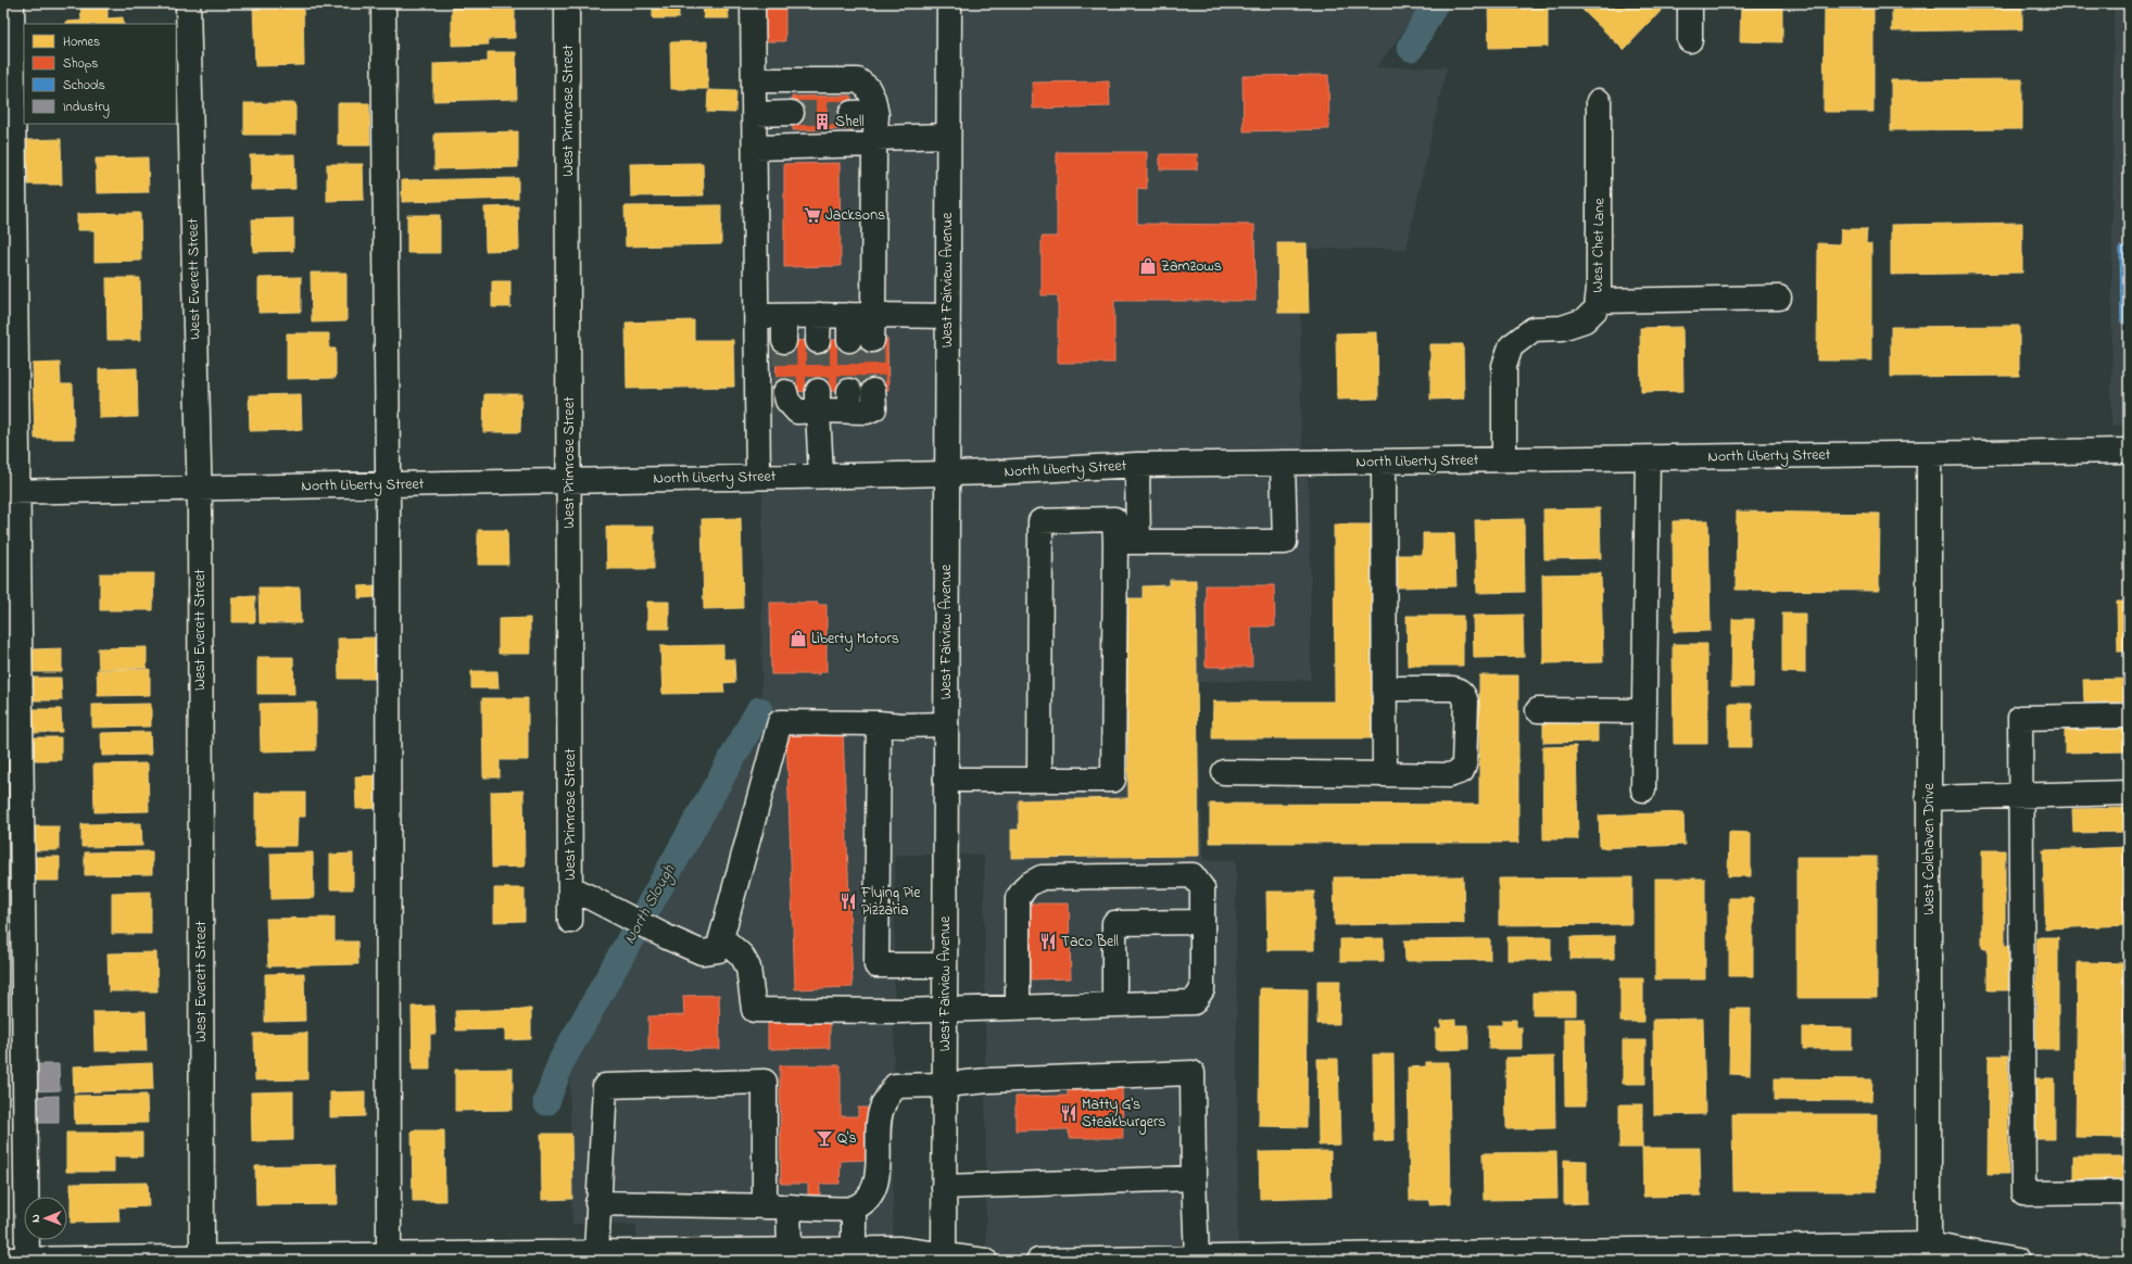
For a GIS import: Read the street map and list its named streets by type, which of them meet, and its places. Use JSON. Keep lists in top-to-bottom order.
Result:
{
  "streets": {
    "street": [
      "West Primrose Street",
      "West Chet Lane",
      "West Everett Street",
      "West Fairview Avenue",
      "North Liberty Street",
      "West Colehaven Drive"
    ]
  },
  "crossings": [
    ["West Primrose Street", "North Liberty Street"],
    ["West Chet Lane", "North Liberty Street"],
    ["West Everett Street", "North Liberty Street"],
    ["West Fairview Avenue", "North Liberty Street"],
    ["North Liberty Street", "West Colehaven Drive"]
  ],
  "water": ["North Slough"],
  "places": {
    "building": ["Shell"],
    "supermarket": ["Jacksons"],
    "shop": ["Zamzows", "Liberty Motors"],
    "restaurant": ["Flying Pie Pizzaria", "Taco Bell", "Matty G's Steakburgers"],
    "bar": ["Q's"]
  },
  "legend": [
    "Homes",
    "Shops",
    "Schools",
    "Industry"
  ],
  "north": "left"
}
